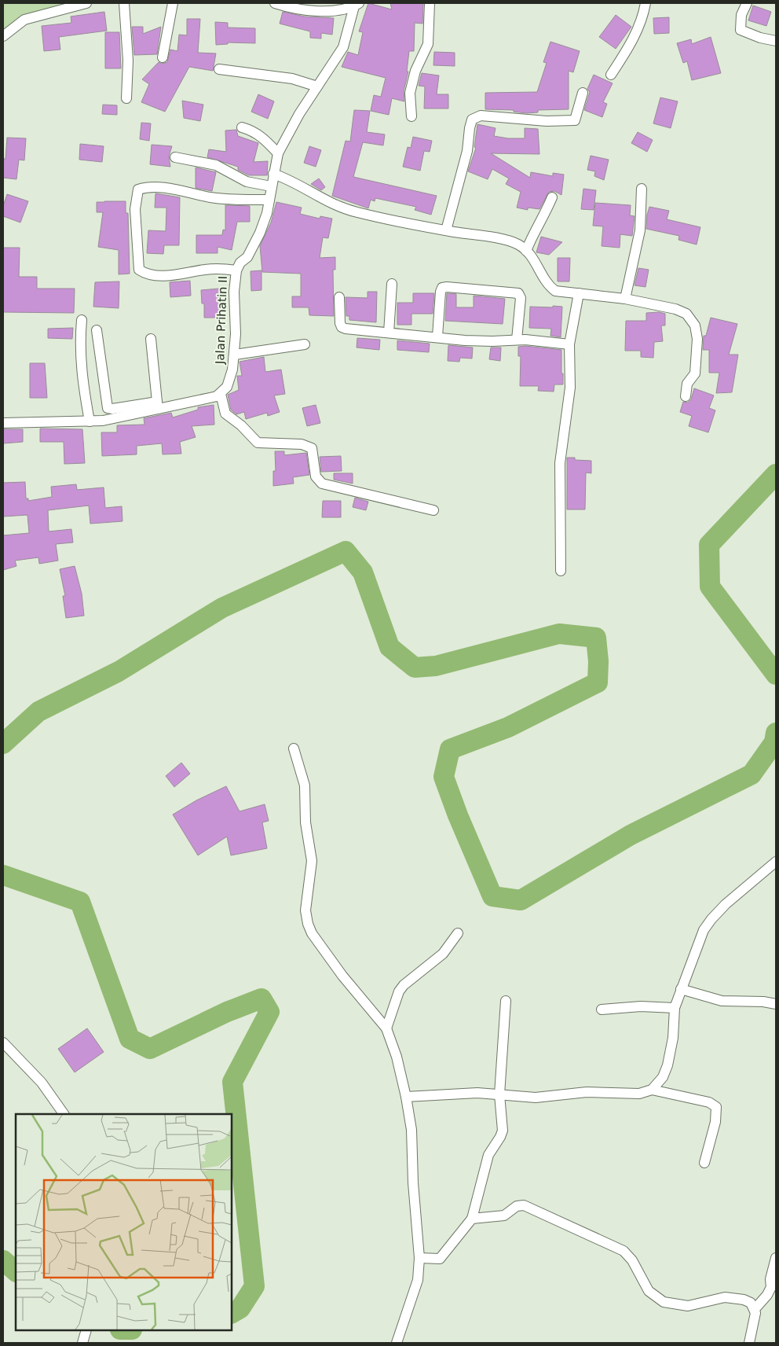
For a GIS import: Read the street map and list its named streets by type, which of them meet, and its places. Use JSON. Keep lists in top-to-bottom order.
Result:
{
  "streets": {
    "street": ["Jalan Prihatin II"]
  }
}
